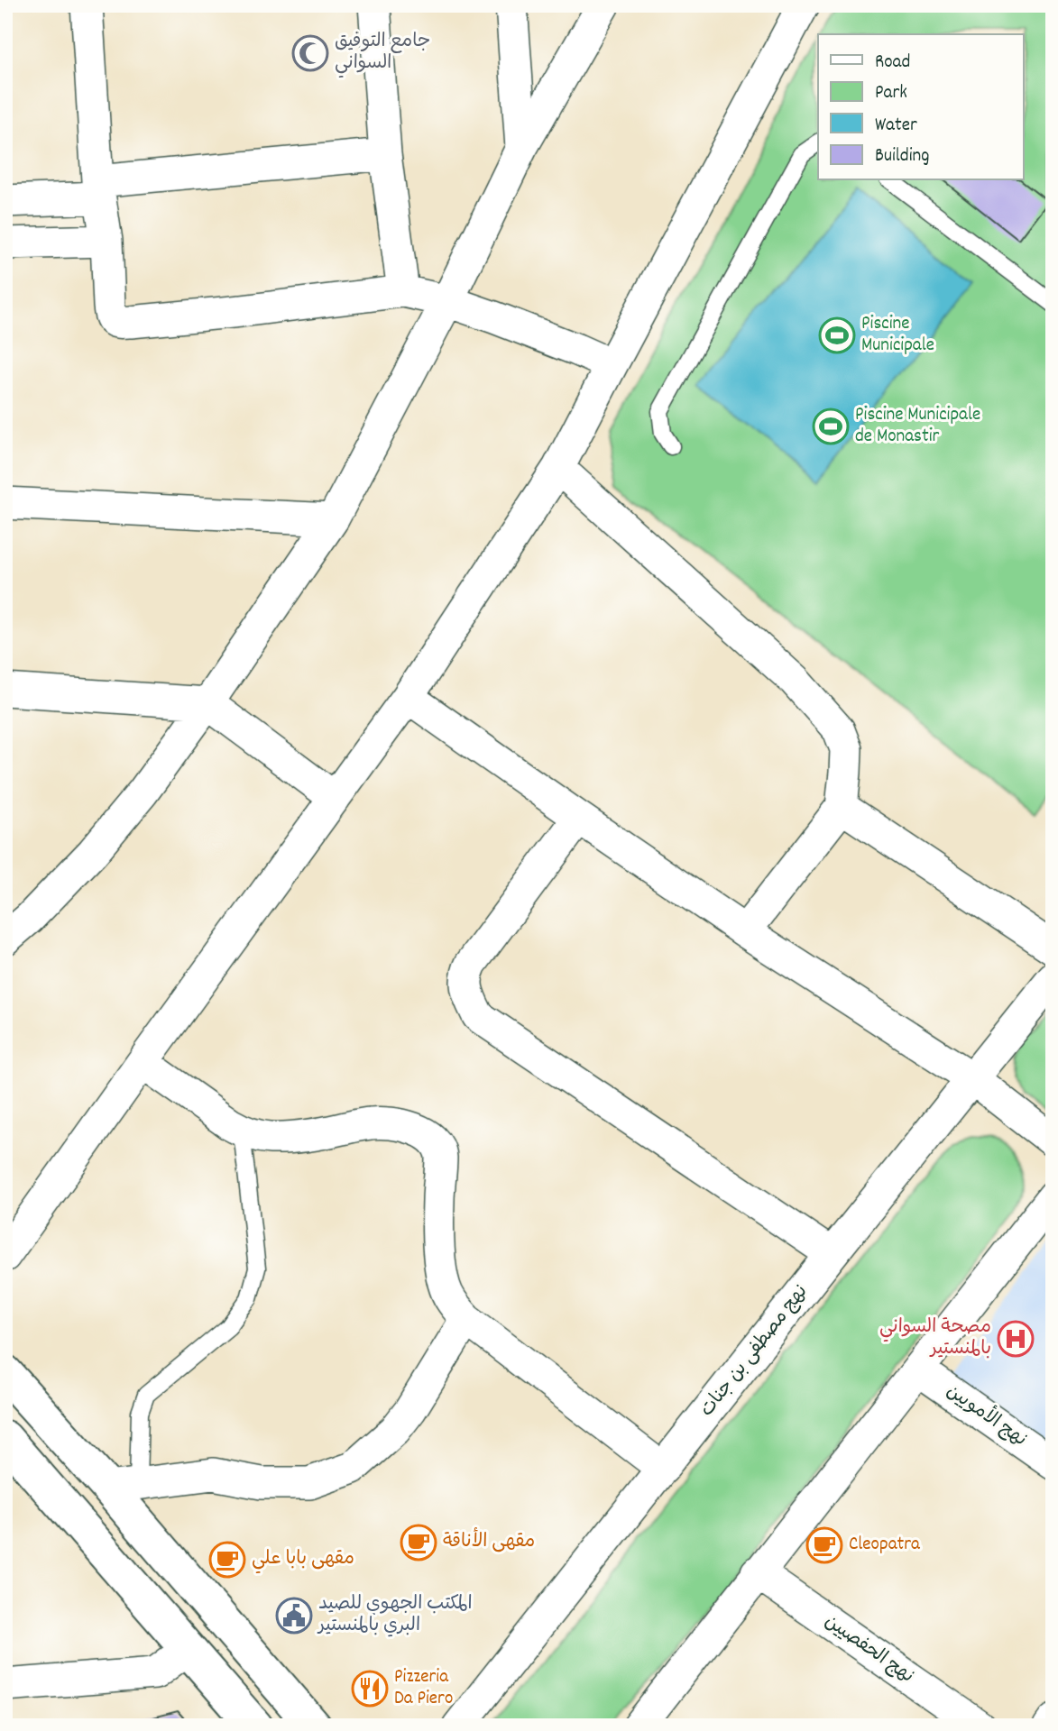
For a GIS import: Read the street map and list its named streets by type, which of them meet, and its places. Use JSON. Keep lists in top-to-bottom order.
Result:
{
  "streets": {
    "street": ["نهج مصطفى بن جنات", "نهج الأمويين", "نهج الحفصيين"]
  },
  "places": {
    "mosque": ["جامع التوفيق السواني"],
    "sports": ["Piscine Municipale", "Piscine Municipale de Monastir"],
    "hospital": ["مصحة السواني بالمنستير"],
    "cafe": ["مقهى الأناقة", "Cleopatra", "مقهى بابا علي"],
    "public building": ["المكتب الجهوي للصيد البري بالمنستير"],
    "restaurant": ["Pizzeria Da Piero"]
  },
  "legend": [
    "Road",
    "Park",
    "Water",
    "Building"
  ]
}
